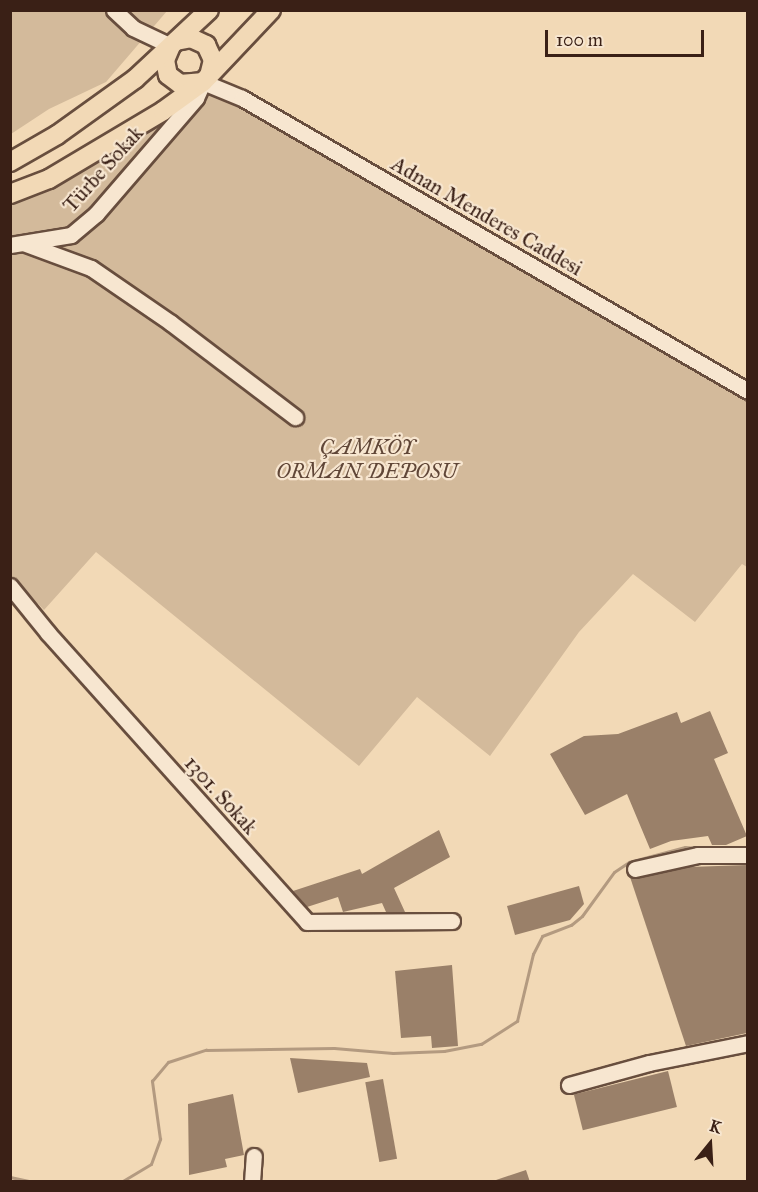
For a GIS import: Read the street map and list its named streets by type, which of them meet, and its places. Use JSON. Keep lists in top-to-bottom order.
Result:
{
  "streets": {
    "street": ["Türbe Sokak", "Adnan Menderes Caddesi", "1301. Sokak"]
  },
  "crossings": [
    ["Türbe Sokak", "Adnan Menderes Caddesi"]
  ],
  "parks": ["ÇAMKÖY ORMAN DEPOSU"],
  "scale_bar": "100 m",
  "north": "top"
}
